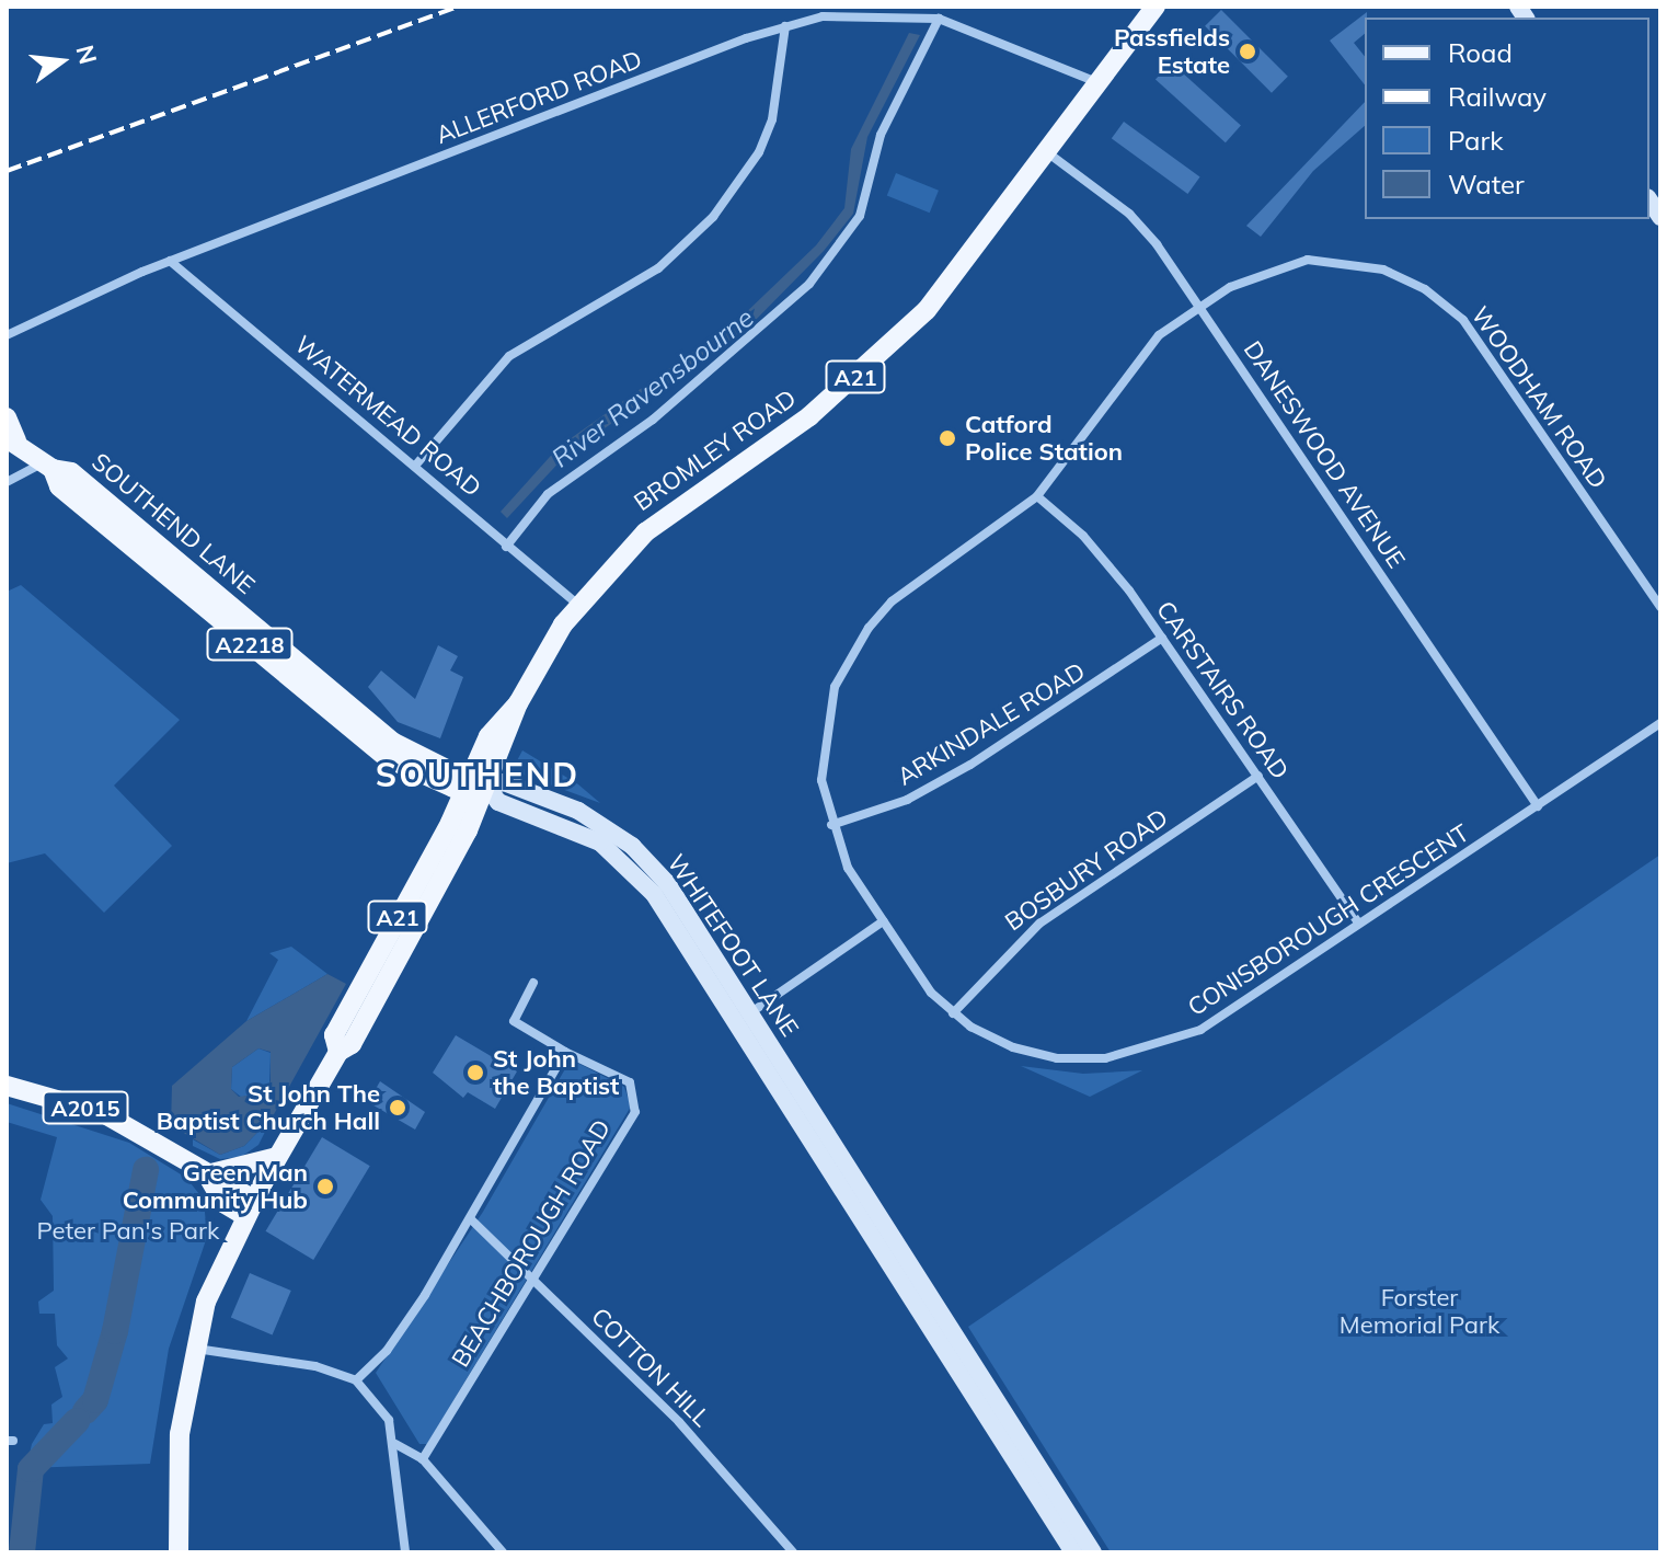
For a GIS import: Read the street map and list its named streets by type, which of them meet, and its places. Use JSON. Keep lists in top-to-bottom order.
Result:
{
  "streets": {
    "main road": [
      "A21",
      "BROMLEY ROAD",
      "SOUTHEND LANE",
      "A2218",
      "A2015"
    ],
    "street": [
      "ALLERFORD ROAD",
      "WOODHAM ROAD",
      "WATERMEAD ROAD",
      "DANESWOOD AVENUE",
      "CARSTAIRS ROAD",
      "ARKINDALE ROAD",
      "BOSBURY ROAD",
      "CONISBOROUGH CRESCENT",
      "WHITEFOOT LANE",
      "BEACHBOROUGH ROAD",
      "COTTON HILL"
    ]
  },
  "crossings": [
    ["ALLERFORD ROAD", "WATERMEAD ROAD"],
    ["ALLERFORD ROAD", "BROMLEY ROAD"],
    ["WOODHAM ROAD", "DANESWOOD AVENUE"],
    ["WOODHAM ROAD", "CONISBOROUGH CRESCENT"],
    ["WATERMEAD ROAD", "BROMLEY ROAD"],
    ["BROMLEY ROAD", "DANESWOOD AVENUE"],
    ["BROMLEY ROAD", "SOUTHEND LANE"],
    ["BROMLEY ROAD", "WHITEFOOT LANE"],
    ["BROMLEY ROAD", "A2015"],
    ["DANESWOOD AVENUE", "CONISBOROUGH CRESCENT"],
    ["SOUTHEND LANE", "WHITEFOOT LANE"],
    ["CARSTAIRS ROAD", "ARKINDALE ROAD"],
    ["CARSTAIRS ROAD", "BOSBURY ROAD"],
    ["CARSTAIRS ROAD", "CONISBOROUGH CRESCENT"],
    ["ARKINDALE ROAD", "CONISBOROUGH CRESCENT"],
    ["BOSBURY ROAD", "CONISBOROUGH CRESCENT"],
    ["BEACHBOROUGH ROAD", "COTTON HILL"]
  ],
  "districts": ["SOUTHEND"],
  "water": ["River Ravensbourne"],
  "parks": ["Peter Pan's Park", "Forster Memorial Park"],
  "places": [
    "Passfields Estate",
    "Catford Police Station",
    "St John the Baptist",
    "St John The Baptist Church Hall",
    "Green Man Community Hub"
  ],
  "legend": [
    "Road",
    "Railway",
    "Park",
    "Water"
  ],
  "north": "right"
}
